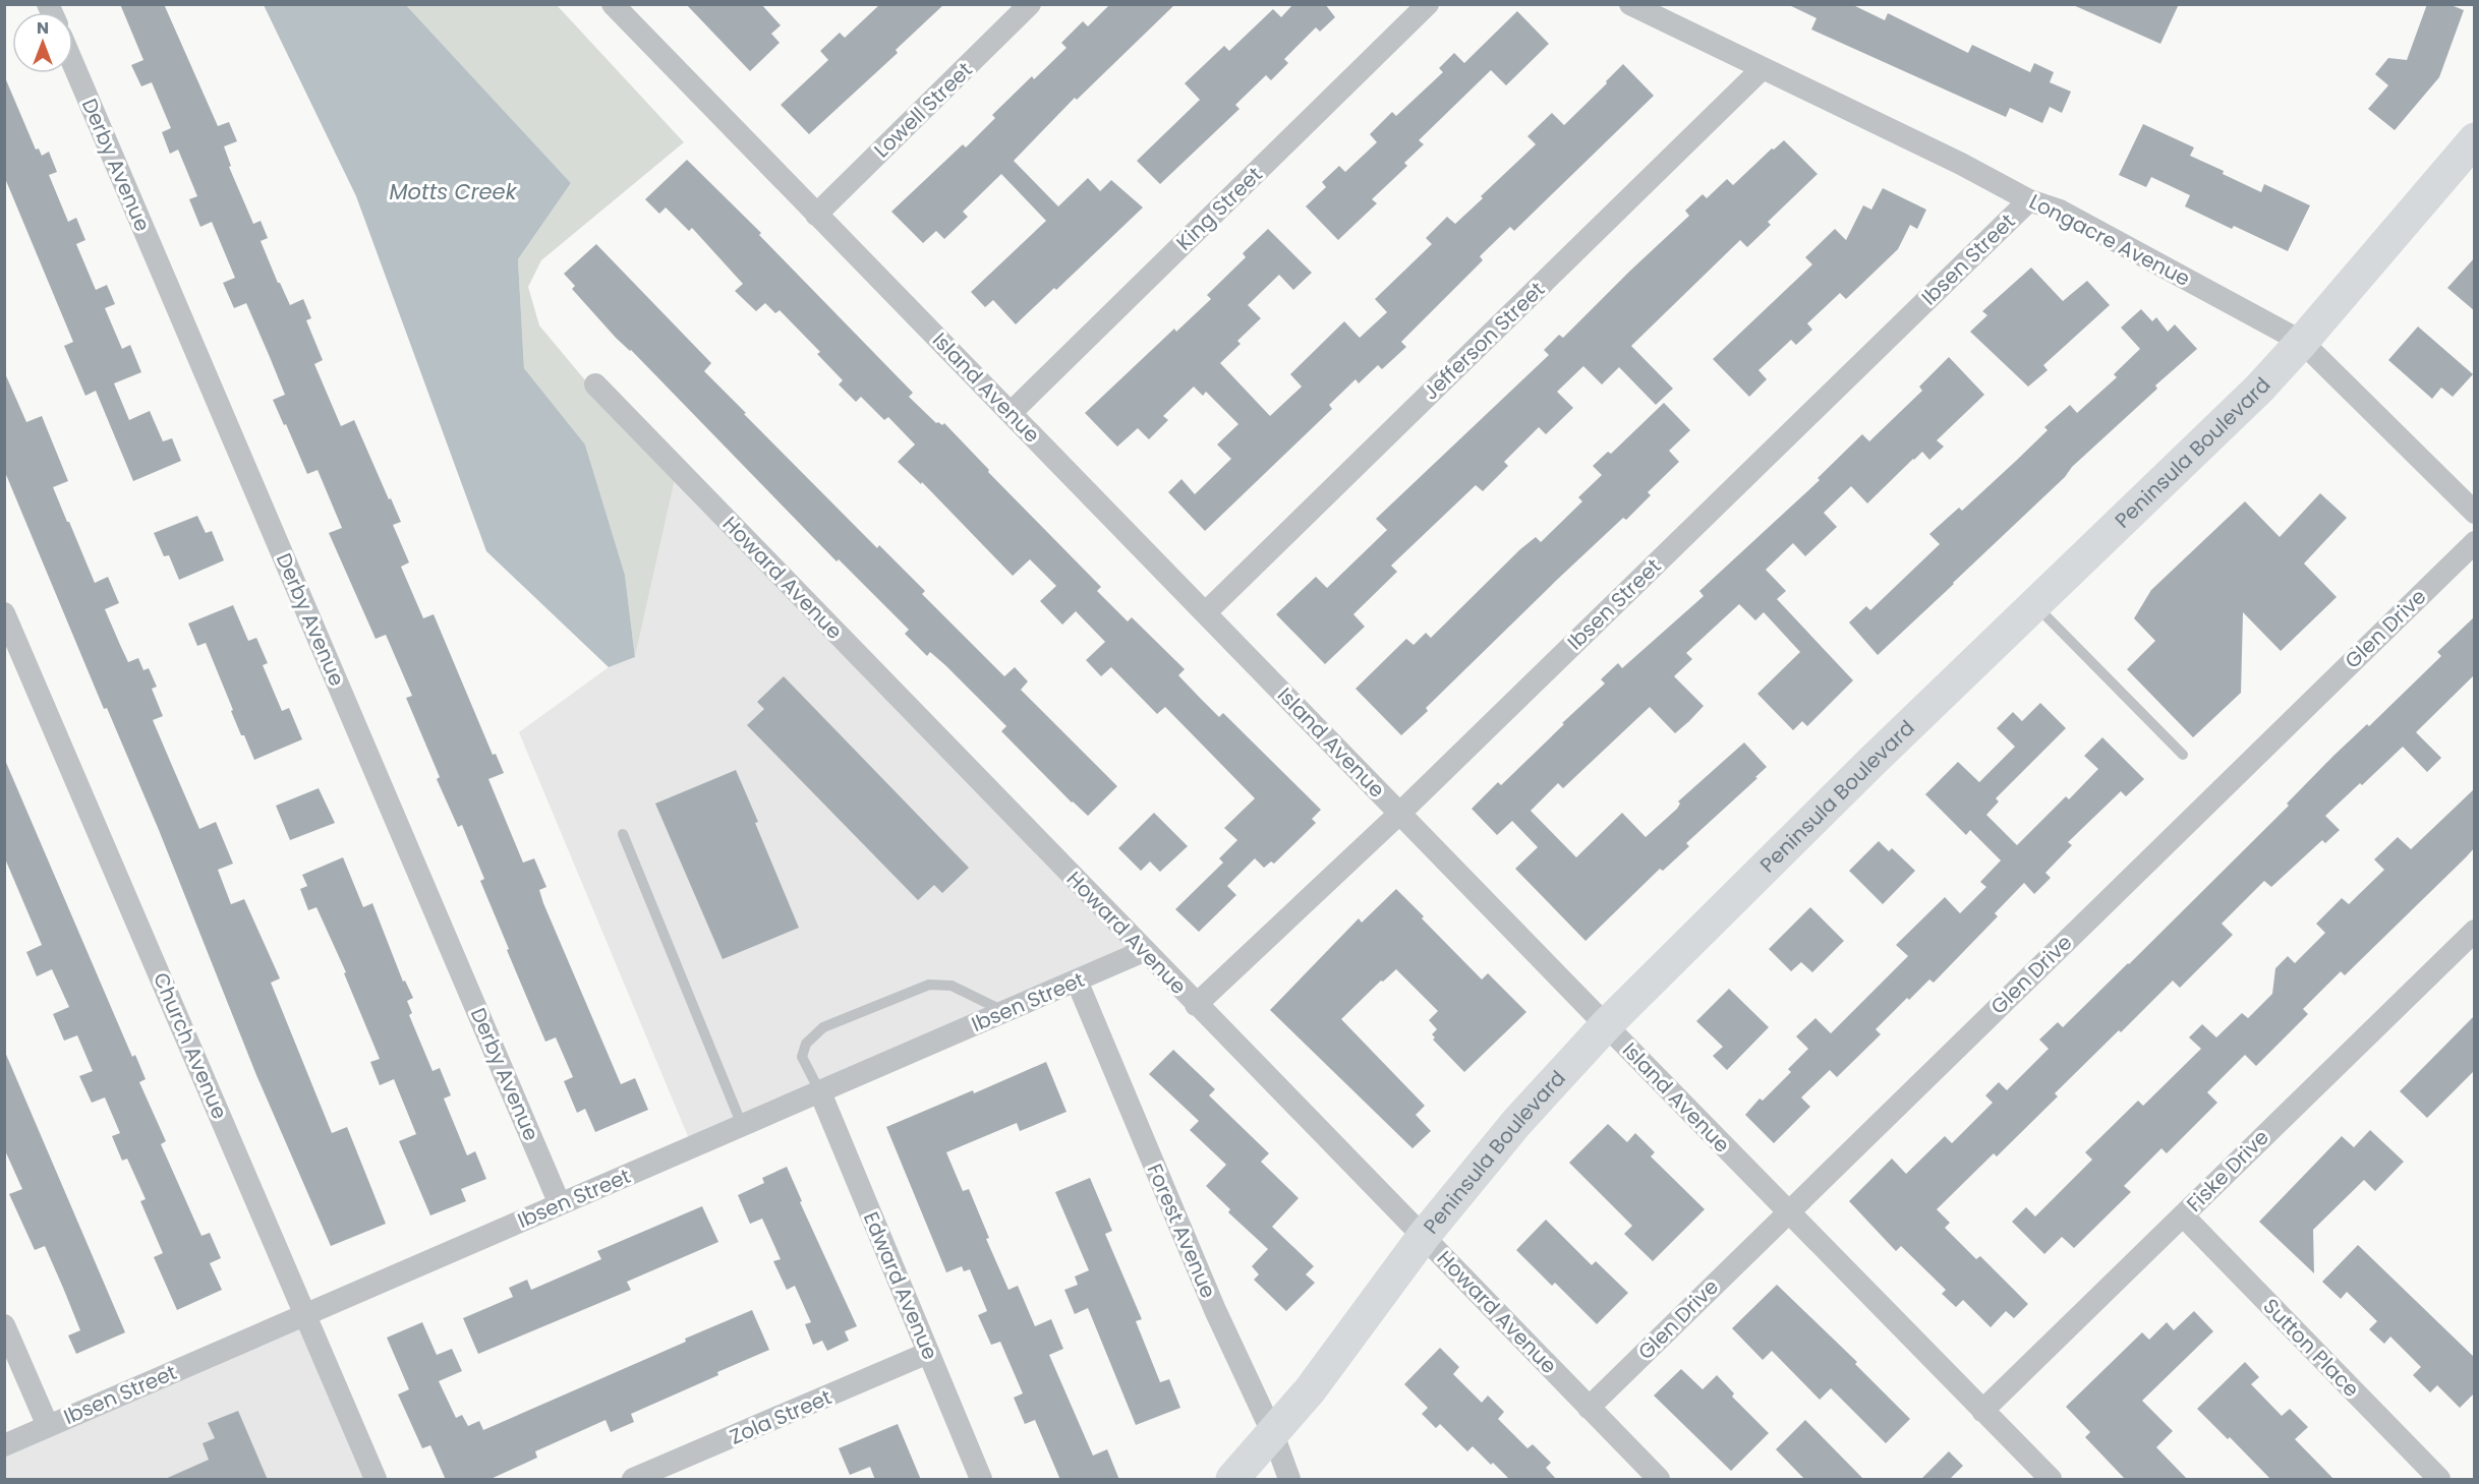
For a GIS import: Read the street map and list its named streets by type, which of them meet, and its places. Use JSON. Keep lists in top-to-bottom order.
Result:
{
  "streets": {
    "main road": ["Peninsula Boulevard"],
    "street": [
      "Lowell Street",
      "Derby Avenue",
      "King Street",
      "Longacre Avenue",
      "Ibsen Street",
      "Jefferson Street",
      "Island Avenue",
      "Howard Avenue",
      "Glen Drive",
      "Church Avenue",
      "Fiske Drive",
      "Forest Avenue",
      "Edward Avenue",
      "Sutton Place",
      "Zola Street"
    ]
  },
  "crossings": [
    ["Lowell Street", "Island Avenue"],
    ["Derby Avenue", "Ibsen Street"],
    ["King Street", "Island Avenue"],
    ["Longacre Avenue", "Ibsen Street"],
    ["Longacre Avenue", "Jefferson Street"],
    ["Longacre Avenue", "Peninsula Boulevard"],
    ["Ibsen Street", "Island Avenue"],
    ["Ibsen Street", "Howard Avenue"],
    ["Ibsen Street", "Church Avenue"],
    ["Ibsen Street", "Forest Avenue"],
    ["Ibsen Street", "Edward Avenue"],
    ["Jefferson Street", "Island Avenue"],
    ["Island Avenue", "Peninsula Boulevard"],
    ["Island Avenue", "Glen Drive"],
    ["Island Avenue", "Fiske Drive"],
    ["Peninsula Boulevard", "Howard Avenue"],
    ["Peninsula Boulevard", "Forest Avenue"],
    ["Howard Avenue", "Glen Drive"],
    ["Fiske Drive", "Sutton Place"],
    ["Edward Avenue", "Zola Street"]
  ],
  "water": ["Motts Creek"],
  "north": "top"
}
